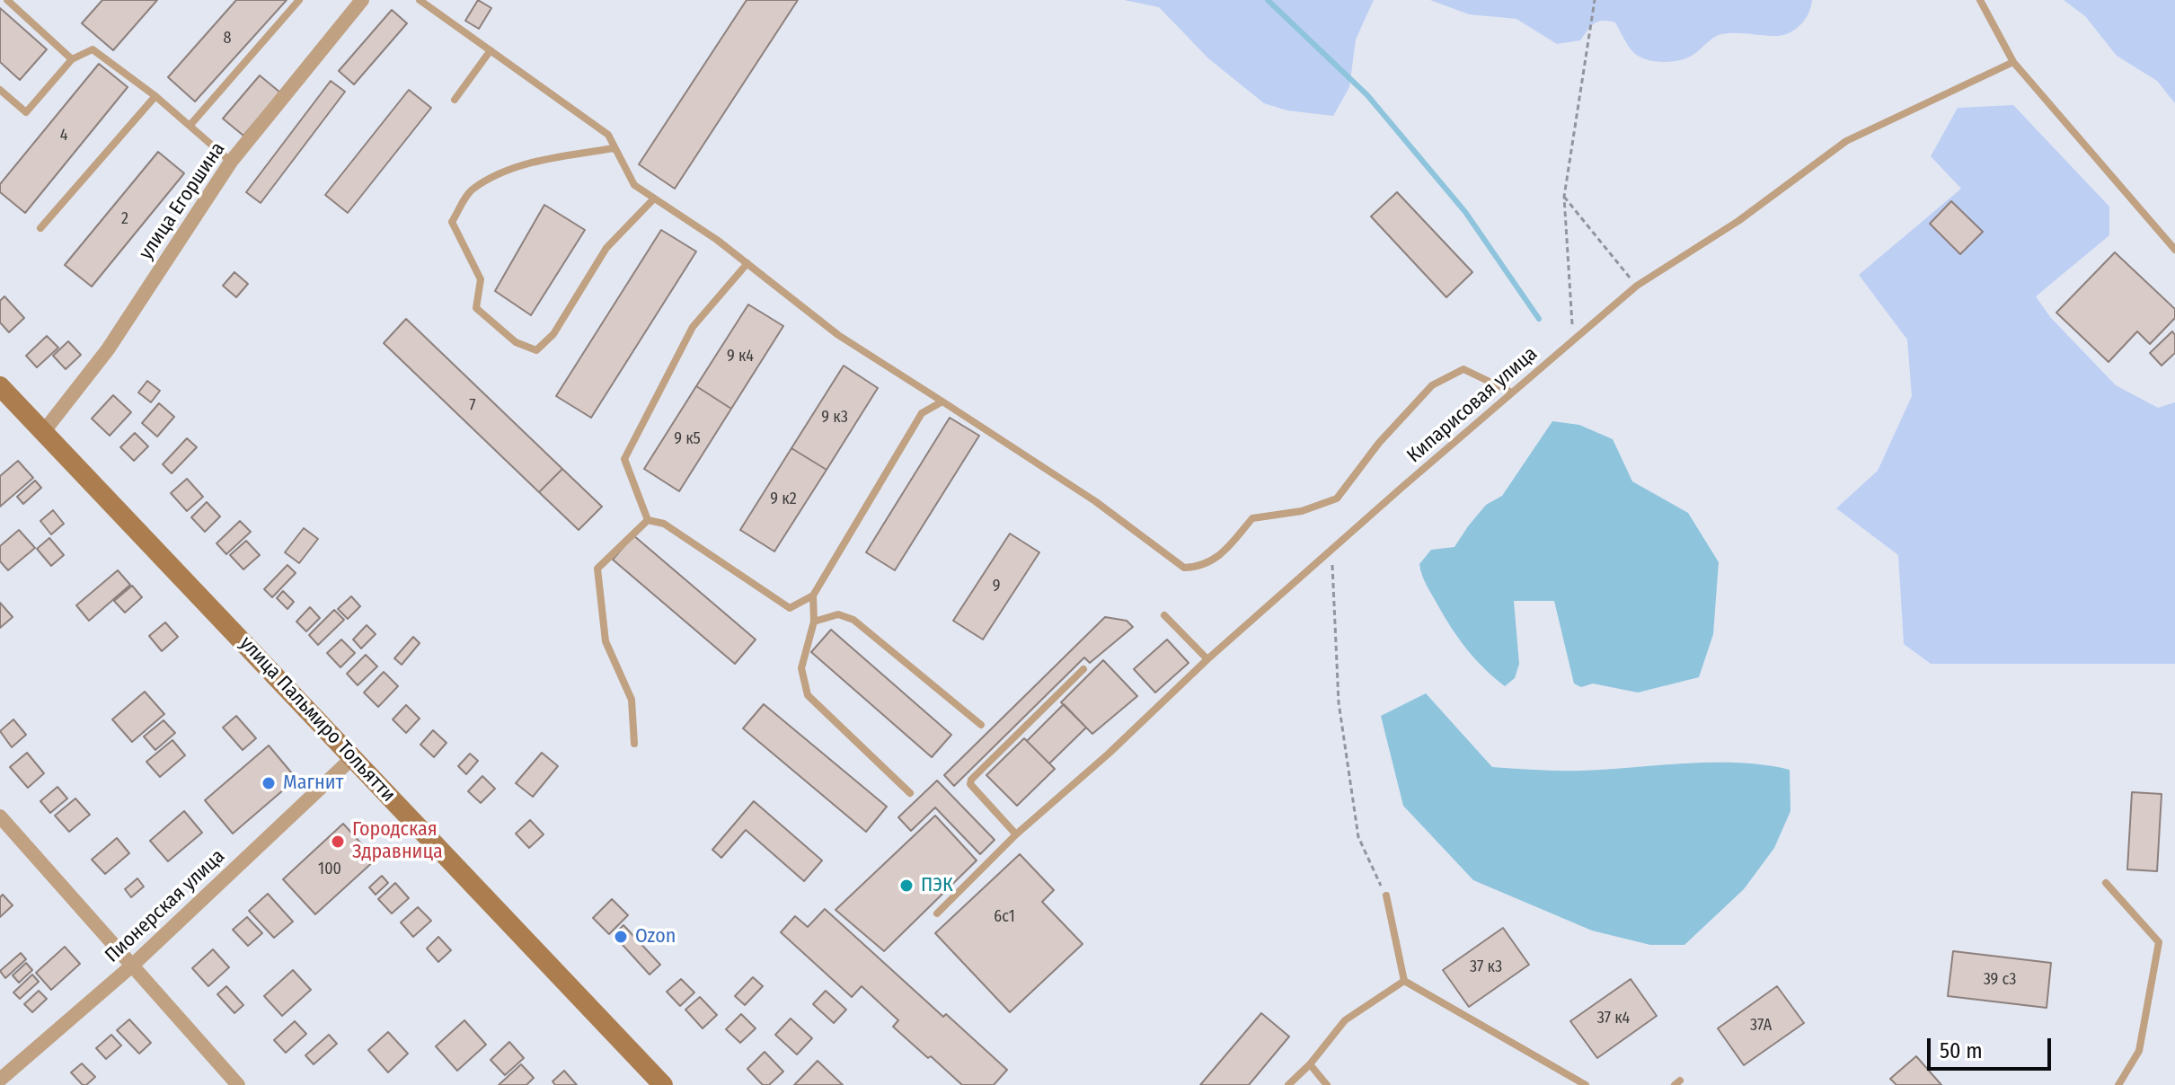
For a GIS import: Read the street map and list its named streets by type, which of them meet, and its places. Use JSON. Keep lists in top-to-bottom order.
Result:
{
  "streets": {
    "street": ["улица Егоршина", "улица Пальмиро Тольятти", "Пионерская улица"],
    "lane": ["Кипарисовая улица"]
  },
  "crossings": [
    ["улица Егоршина", "улица Пальмиро Тольятти"],
    ["улица Пальмиро Тольятти", "Пионерская улица"]
  ],
  "places": [
    "Магнит",
    "Городская Здравница",
    "ПЭК",
    "Ozon"
  ],
  "house_numbers": [
    "8",
    "4",
    "2",
    "9 к4",
    "7",
    "9 к3",
    "9 к5",
    "9 к2",
    "9",
    "100",
    "6с1",
    "37 к3",
    "39 с3",
    "37 к4",
    "37А"
  ],
  "scale_bar": "50 m"
}
